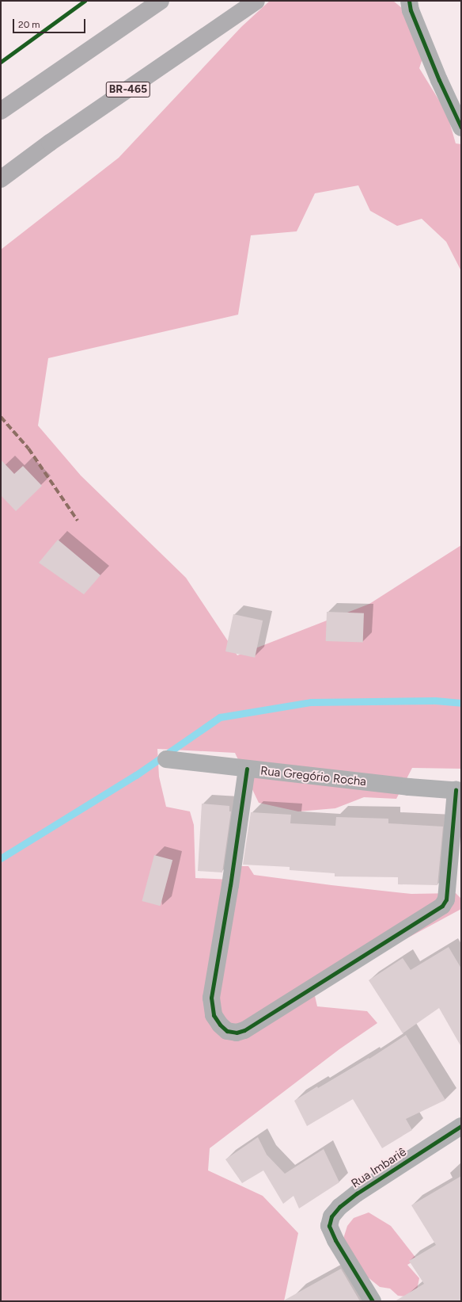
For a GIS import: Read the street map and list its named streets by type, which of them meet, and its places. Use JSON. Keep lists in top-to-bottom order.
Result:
{
  "streets": {
    "highway": ["BR-465"],
    "street": ["Rua Gregório Rocha", "Rua Imbariê"]
  },
  "scale_bar": "20 m"
}
